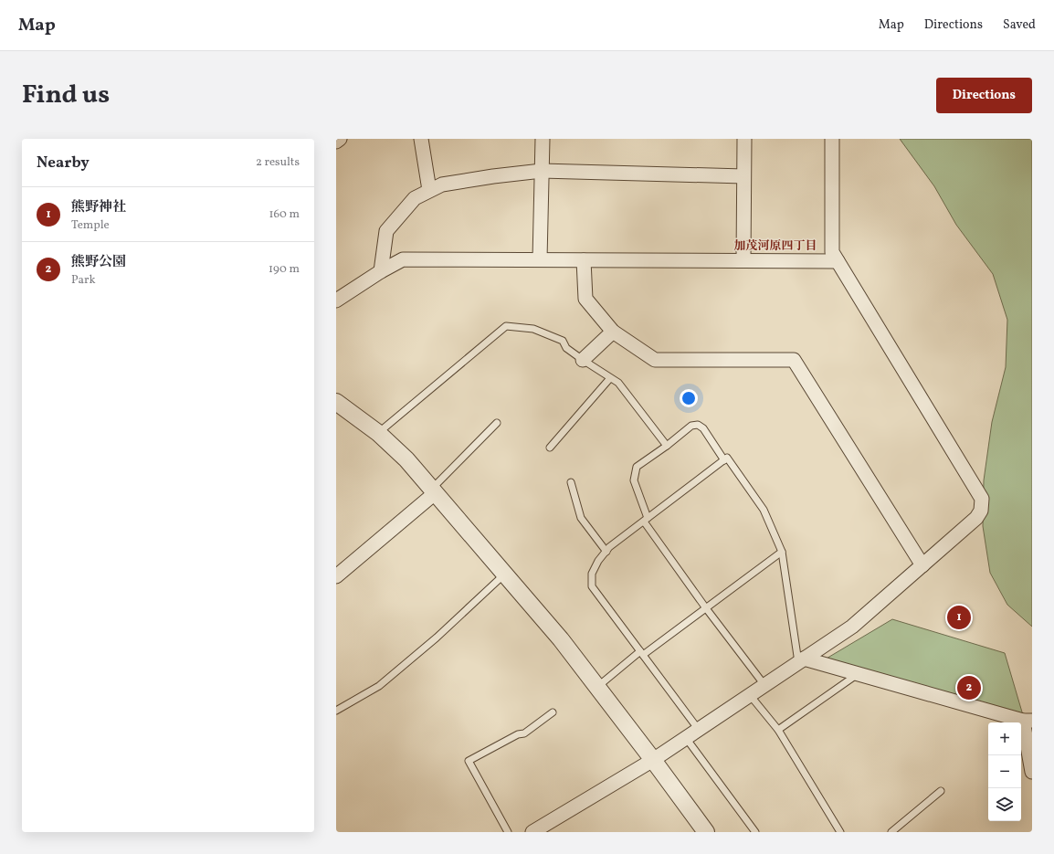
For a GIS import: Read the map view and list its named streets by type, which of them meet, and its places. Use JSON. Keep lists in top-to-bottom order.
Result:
{
  "districts": ["加茂河原四丁目"],
  "page": {
    "header": "Map",
    "nav": ["Map", "Directions", "Saved"],
    "title": "Find us",
    "buttons": "Directions",
    "heading": ["Nearby", "2 results"],
    "list": [
      {
        "mark": "1",
        "name": "熊野神社",
        "note": "Temple",
        "value": "160 m"
      },
      {
        "mark": "2",
        "name": "熊野公園",
        "note": "Park",
        "value": "190 m"
      }
    ],
    "pins": ["1", "2"],
    "map_buttons": ["+", "−"]
  }
}
